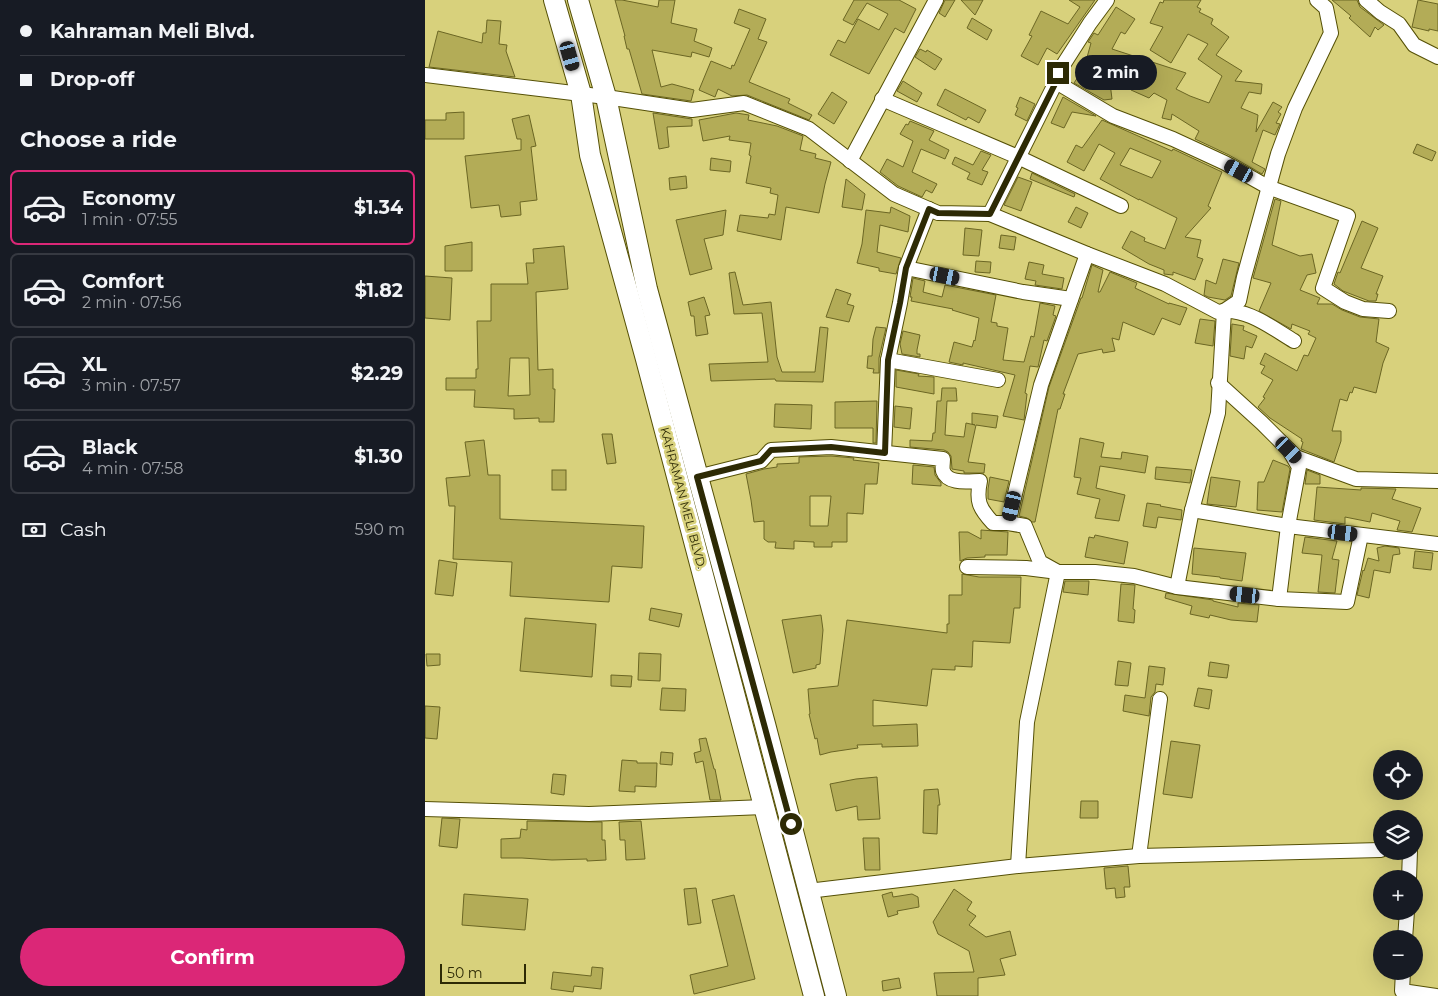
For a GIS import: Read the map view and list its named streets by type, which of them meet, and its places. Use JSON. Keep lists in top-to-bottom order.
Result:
{
  "streets": {
    "highway": ["KAHRAMAN MELI BLVD."]
  },
  "scale_bar": "50 m",
  "page": {
    "banner": ["Kahraman Meli Blvd.", "Drop-off"],
    "bubble": "2 min",
    "heading": "Choose a ride",
    "list": [
      {
        "name": "Economy",
        "note": "1 min · 07:55",
        "value": "$1.34"
      },
      {
        "name": "Comfort",
        "note": "2 min · 07:56",
        "value": "$1.82"
      },
      {
        "name": "XL",
        "note": "3 min · 07:57",
        "value": "$2.29"
      },
      {
        "name": "Black",
        "note": "4 min · 07:58",
        "value": "$1.30"
      }
    ],
    "pay": ["Cash", "590 m"],
    "map_buttons": ["+", "−"],
    "buttons": "Confirm",
    "scale": "50 m"
  }
}
